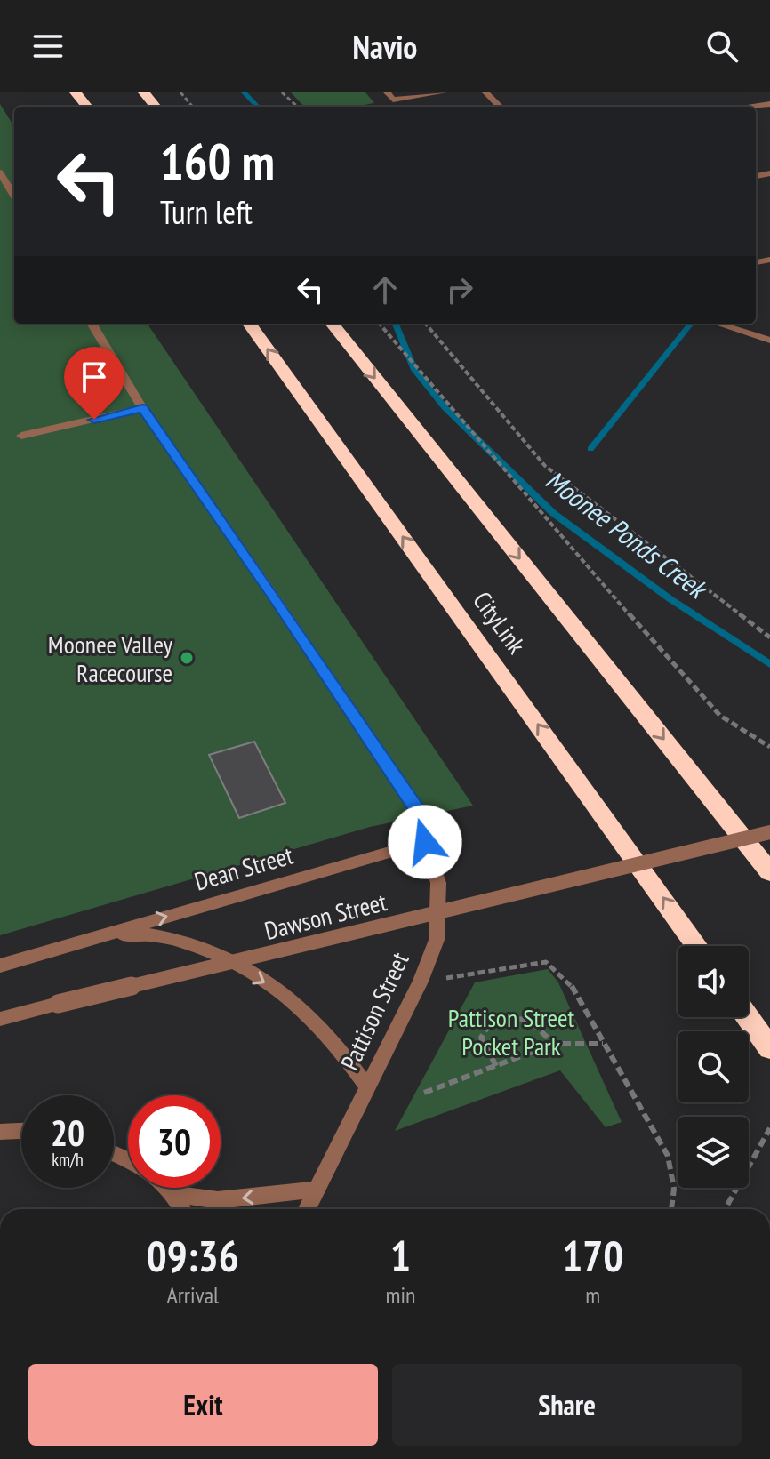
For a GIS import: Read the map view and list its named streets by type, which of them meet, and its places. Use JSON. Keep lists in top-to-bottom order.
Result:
{
  "streets": {
    "highway": ["CityLink"],
    "street": ["Dean Street", "Dawson Street", "Pattison Street"]
  },
  "crossings": [
    ["Dean Street", "Pattison Street"]
  ],
  "one_way": ["Dean Street"],
  "water": ["Moonee Ponds Creek"],
  "parks": ["Pattison Street Pocket Park"],
  "places": ["Moonee Valley Racecourse"],
  "page": {
    "header": "Navio",
    "turn": ["160 m", "Turn left"],
    "speed": "20 km/h",
    "limit": "30",
    "eta": [
      "09:36",
      "Arrival",
      "1",
      "min",
      "170",
      "m"
    ],
    "buttons": ["Exit", "Share"]
  }
}
